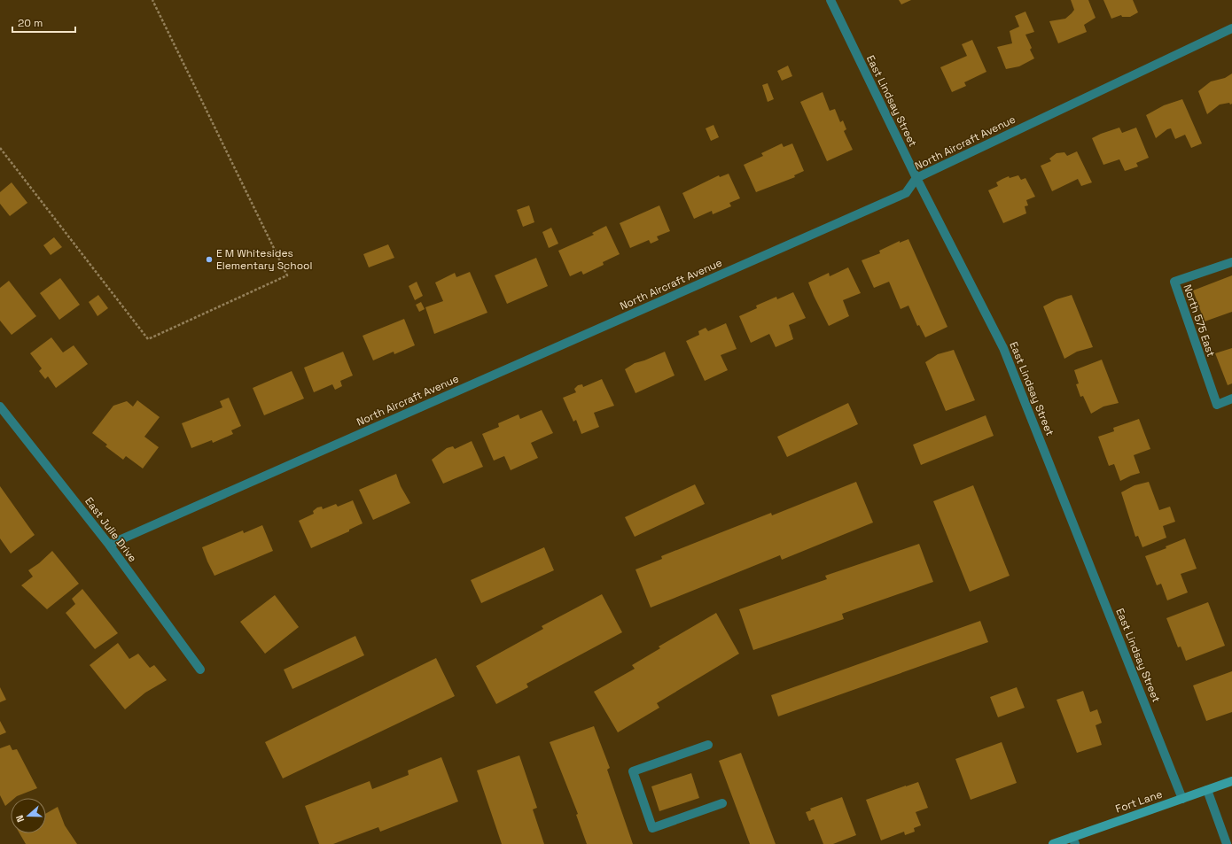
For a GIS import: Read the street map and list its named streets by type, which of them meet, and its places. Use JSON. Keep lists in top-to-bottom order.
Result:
{
  "streets": {
    "main road": ["Fort Lane"],
    "street": [
      "East Lindsay Street",
      "North Aircraft Avenue",
      "North 575 East",
      "East Julie Drive"
    ]
  },
  "crossings": [
    ["East Lindsay Street", "North Aircraft Avenue"],
    ["East Lindsay Street", "Fort Lane"],
    ["North Aircraft Avenue", "East Julie Drive"]
  ],
  "places": ["E M Whitesides Elementary School"],
  "scale_bar": "20 m",
  "north": "left"
}
